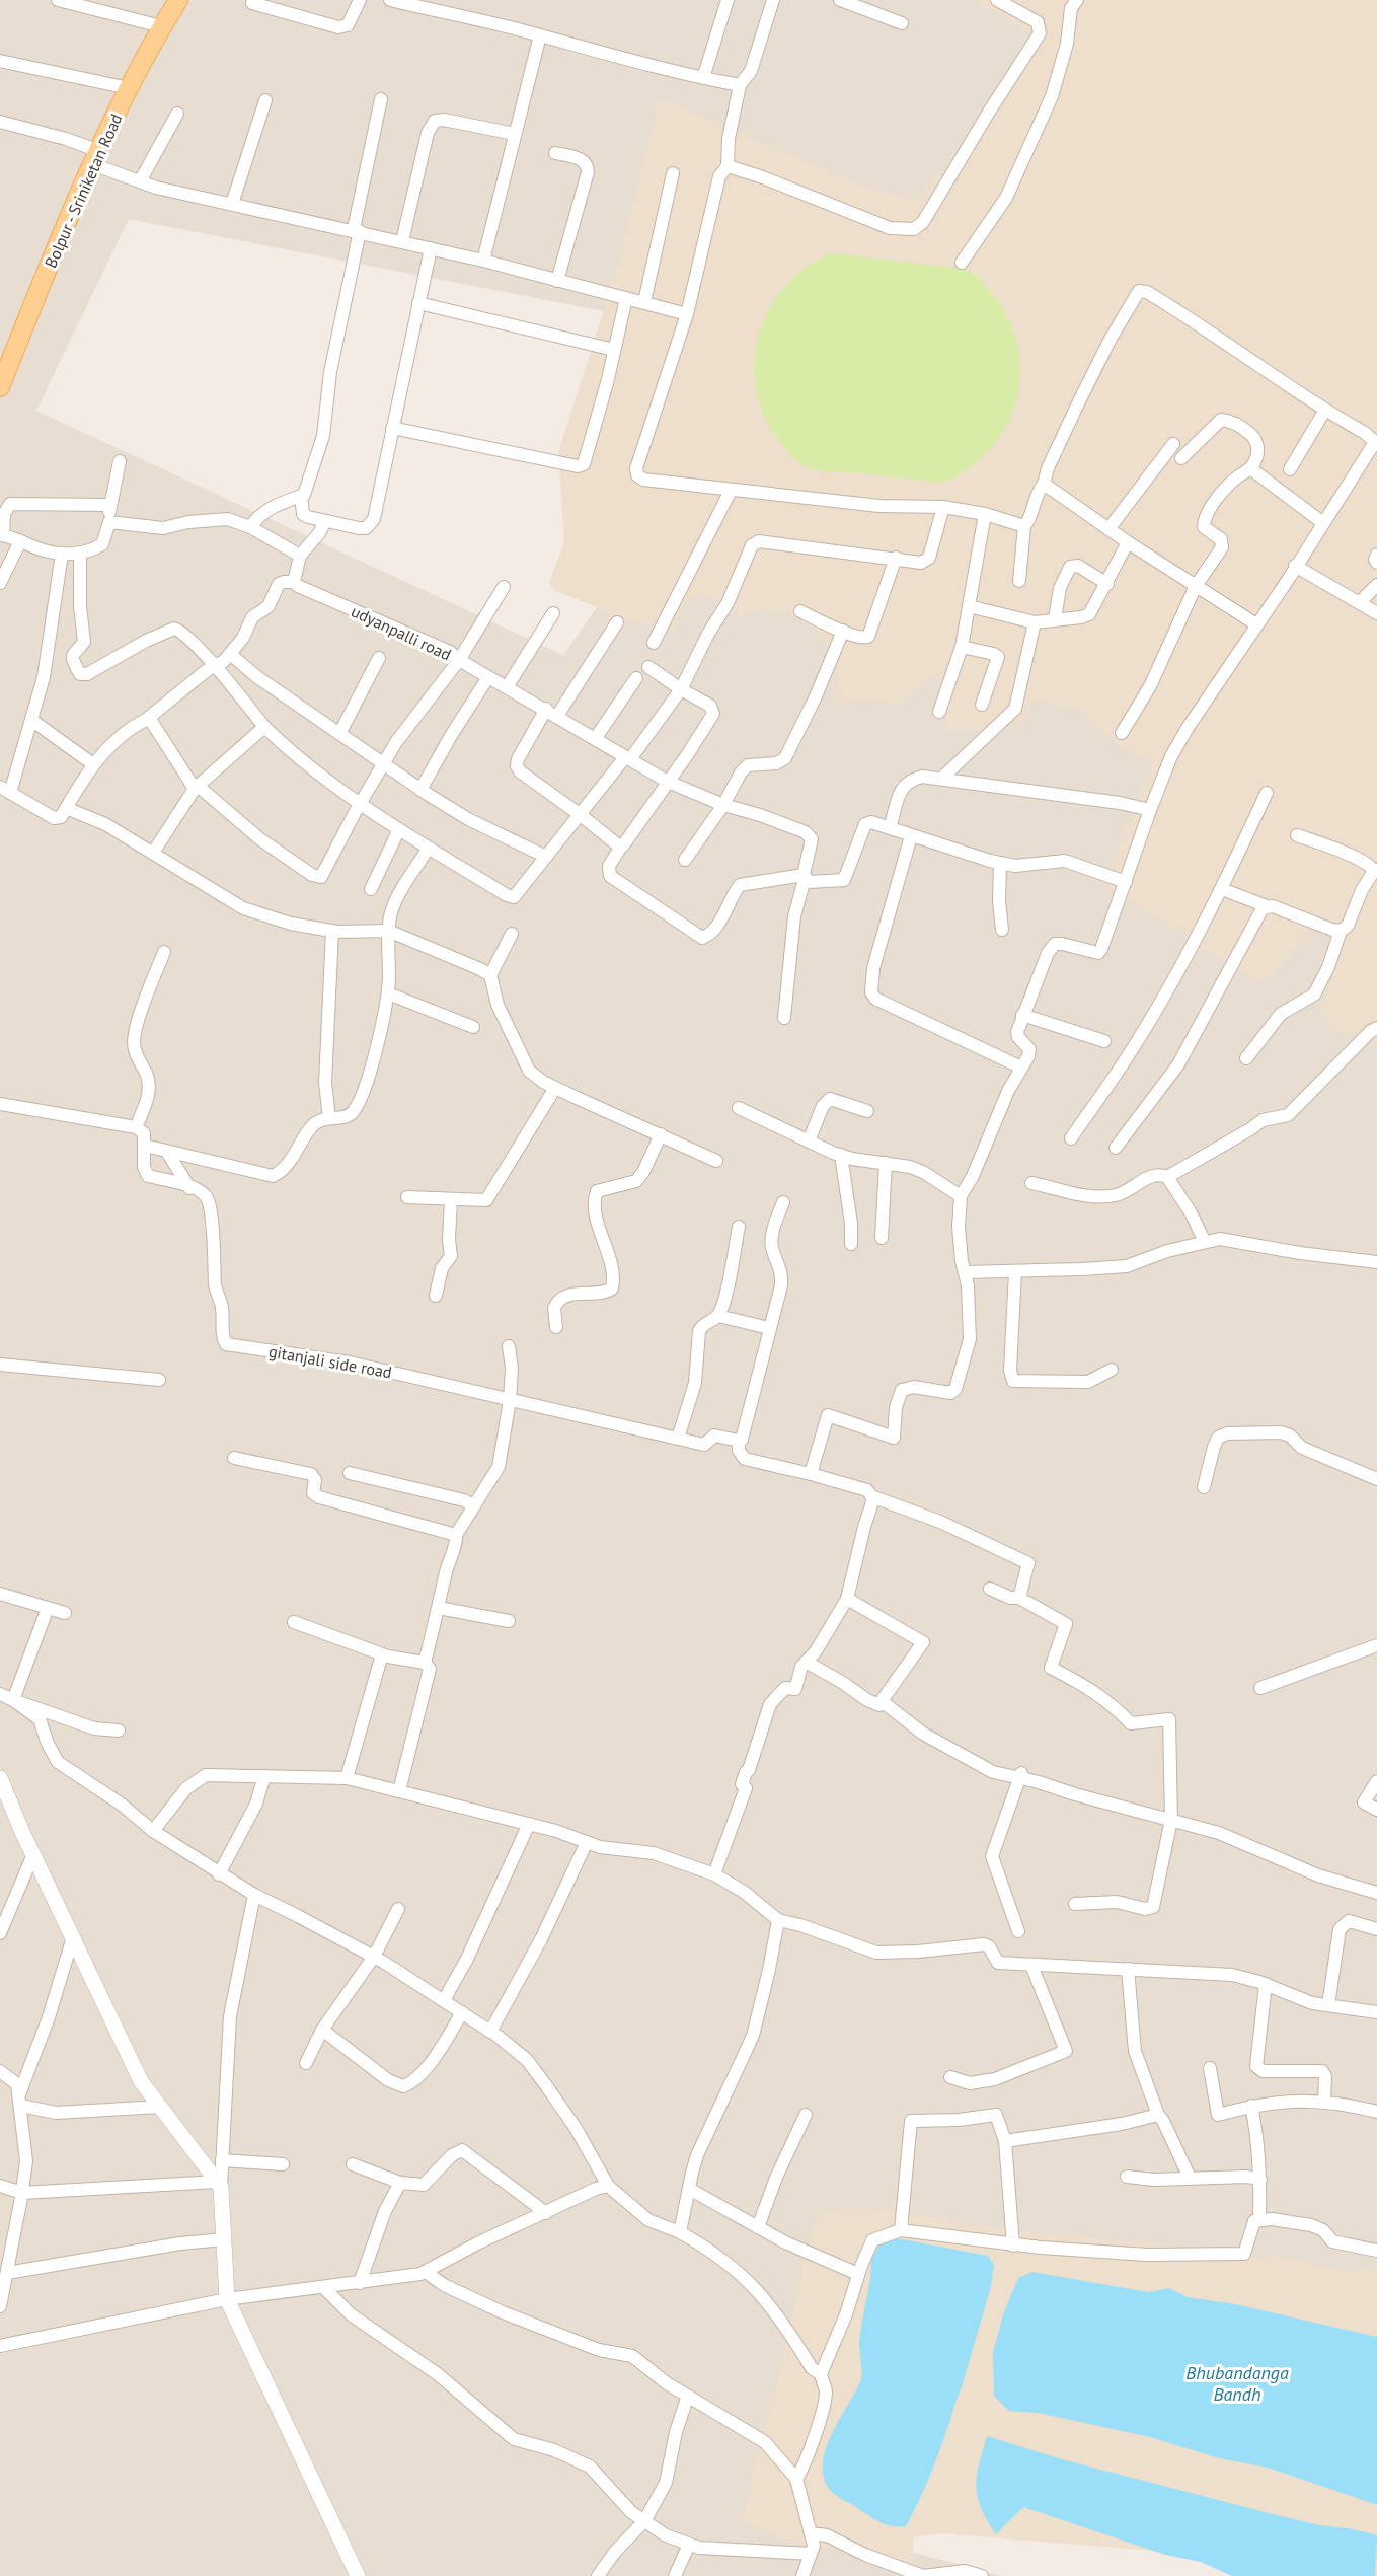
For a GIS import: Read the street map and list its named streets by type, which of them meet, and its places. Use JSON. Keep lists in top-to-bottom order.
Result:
{
  "streets": {
    "main road": ["Bolpur - Sriniketan Road"],
    "street": ["udyanpalli road", "gitanjali side road"]
  },
  "water": ["Bhubandanga Bandh"]
}
